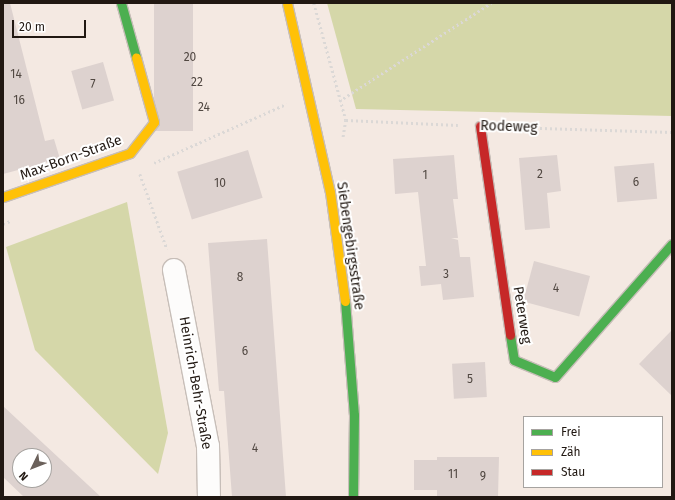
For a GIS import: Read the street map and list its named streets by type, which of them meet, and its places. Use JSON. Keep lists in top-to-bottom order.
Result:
{
  "streets": {
    "street": [
      "Max-Born-Straße",
      "Siebengebirgsstraße",
      "Peterweg",
      "Heinrich-Behr-Straße"
    ],
    "path": ["Rodeweg"]
  },
  "crossings": [
    ["Rodeweg", "Peterweg"]
  ],
  "house_numbers": [
    "20",
    "14",
    "22",
    "7",
    "16",
    "24",
    "2",
    "1",
    "6",
    "10",
    "3",
    "8",
    "4",
    "6",
    "5",
    "4",
    "11",
    "9"
  ],
  "legend": ["Frei", "Zäh", "Stau"],
  "scale_bar": "20 m",
  "north": "bottom left"
}
